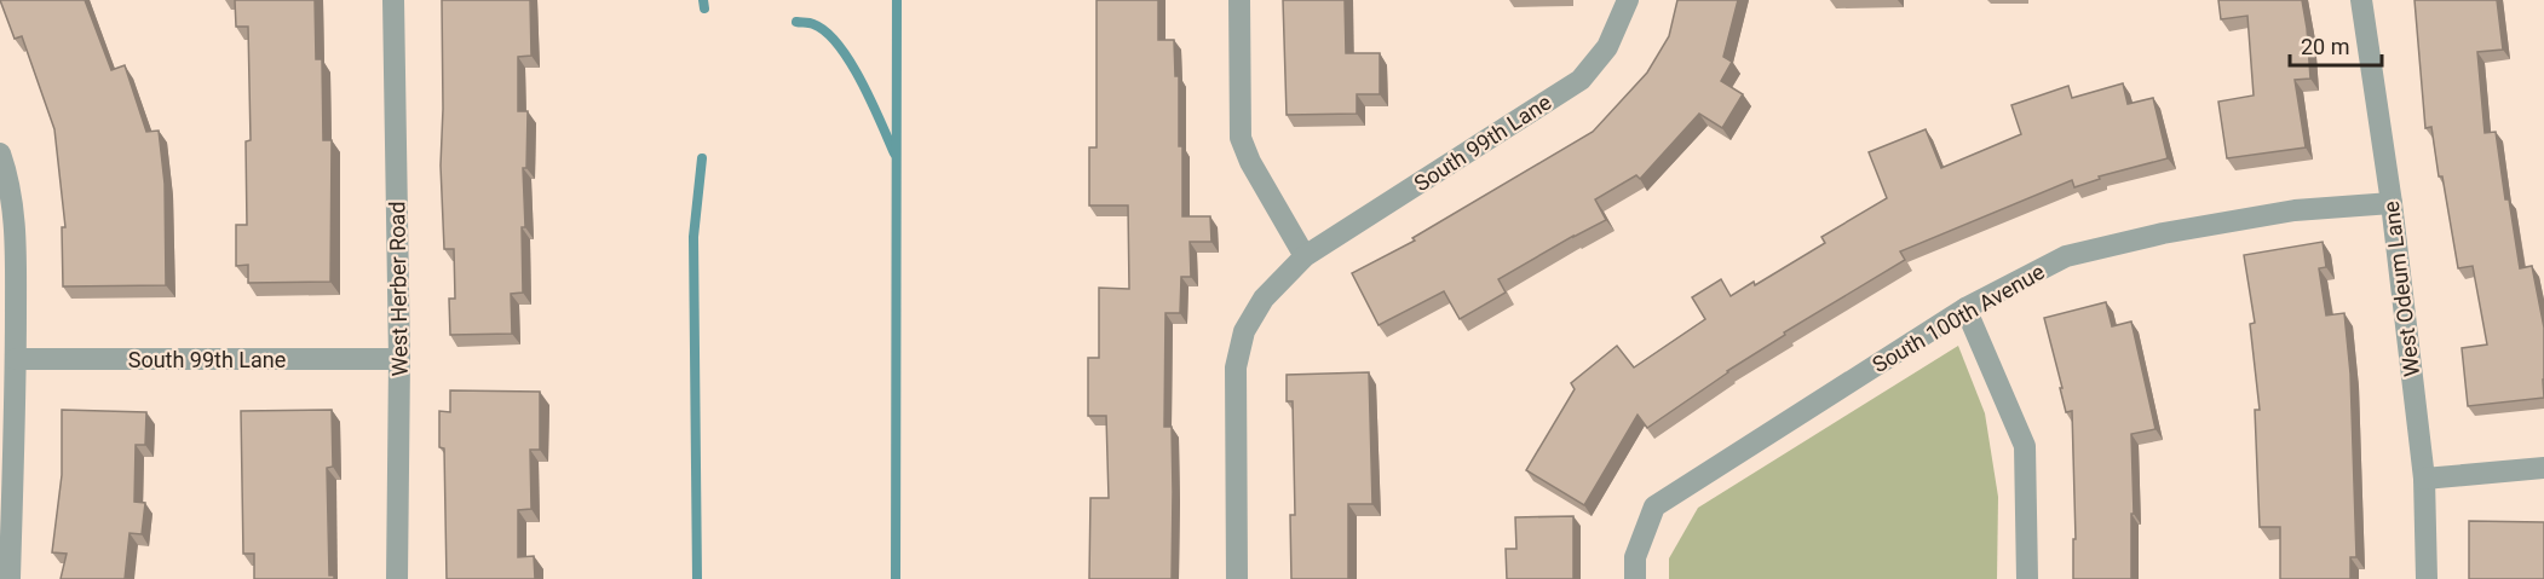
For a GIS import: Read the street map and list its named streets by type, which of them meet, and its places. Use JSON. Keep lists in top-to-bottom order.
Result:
{
  "streets": {
    "street": [
      "South 99th Lane",
      "West Herber Road",
      "West Odeum Lane",
      "South 100th Avenue"
    ]
  },
  "crossings": [
    ["South 99th Lane", "West Herber Road"],
    ["West Odeum Lane", "South 100th Avenue"]
  ],
  "scale_bar": "20 m"
}
